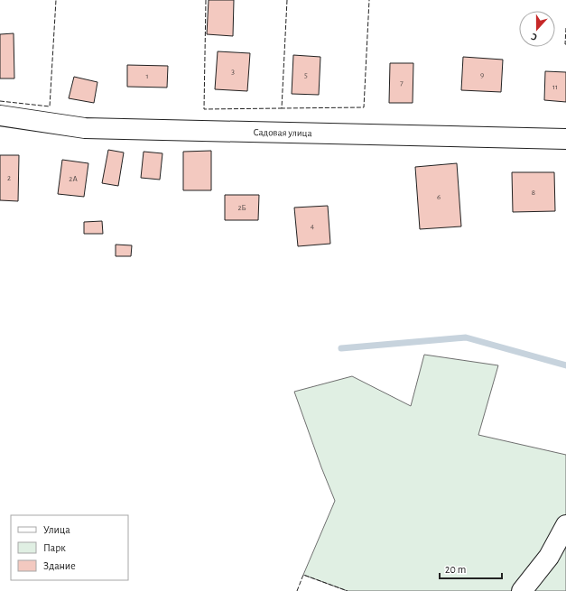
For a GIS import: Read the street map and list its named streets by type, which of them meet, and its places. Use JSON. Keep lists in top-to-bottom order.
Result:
{
  "streets": {
    "street": ["Садовая улица"]
  },
  "house_numbers": [
    "3",
    "5",
    "9",
    "1",
    "7",
    "11",
    "2",
    "2А",
    "8",
    "6",
    "2Б",
    "4"
  ],
  "legend": ["Улица", "Парк", "Здание"],
  "scale_bar": "20 m",
  "north": "bottom"
}
